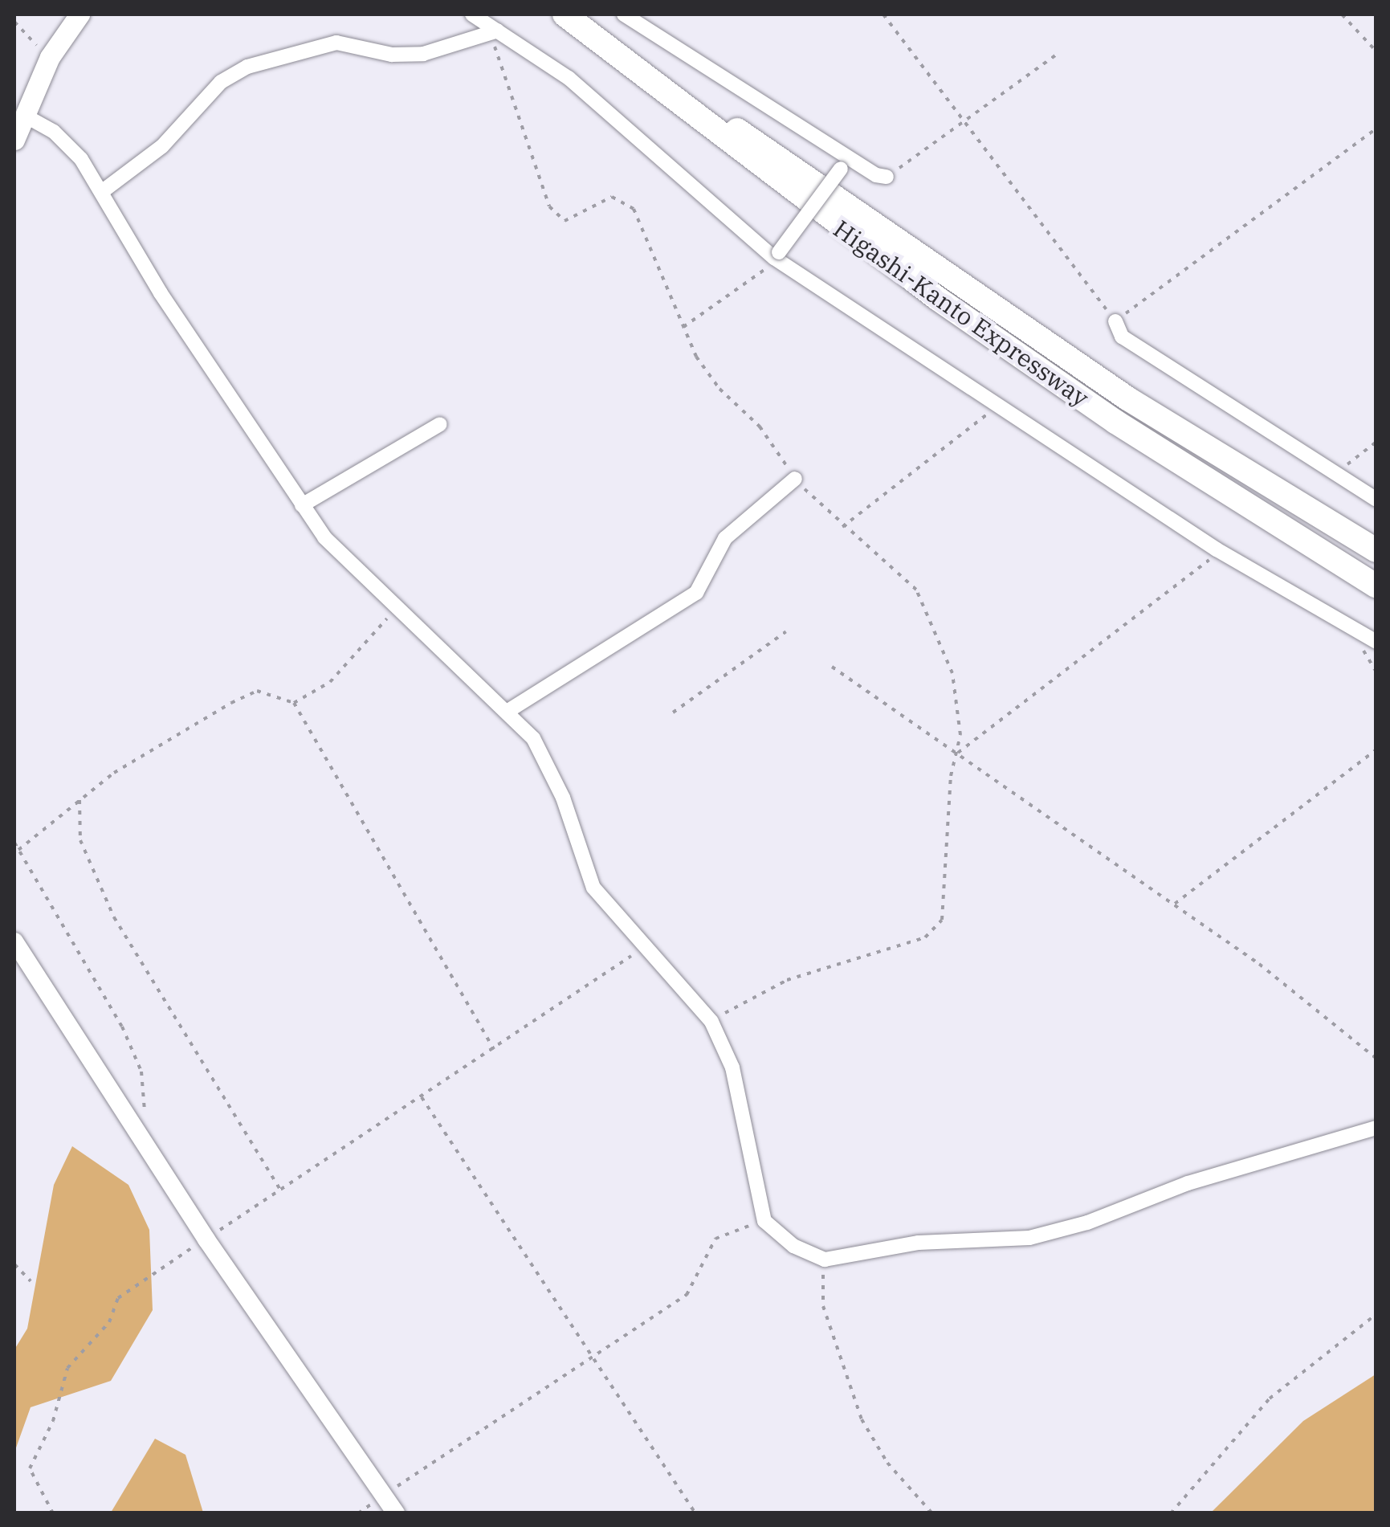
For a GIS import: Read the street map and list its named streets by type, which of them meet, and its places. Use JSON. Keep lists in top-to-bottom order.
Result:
{
  "streets": {
    "highway": ["Higashi-Kanto Expressway"]
  }
}
